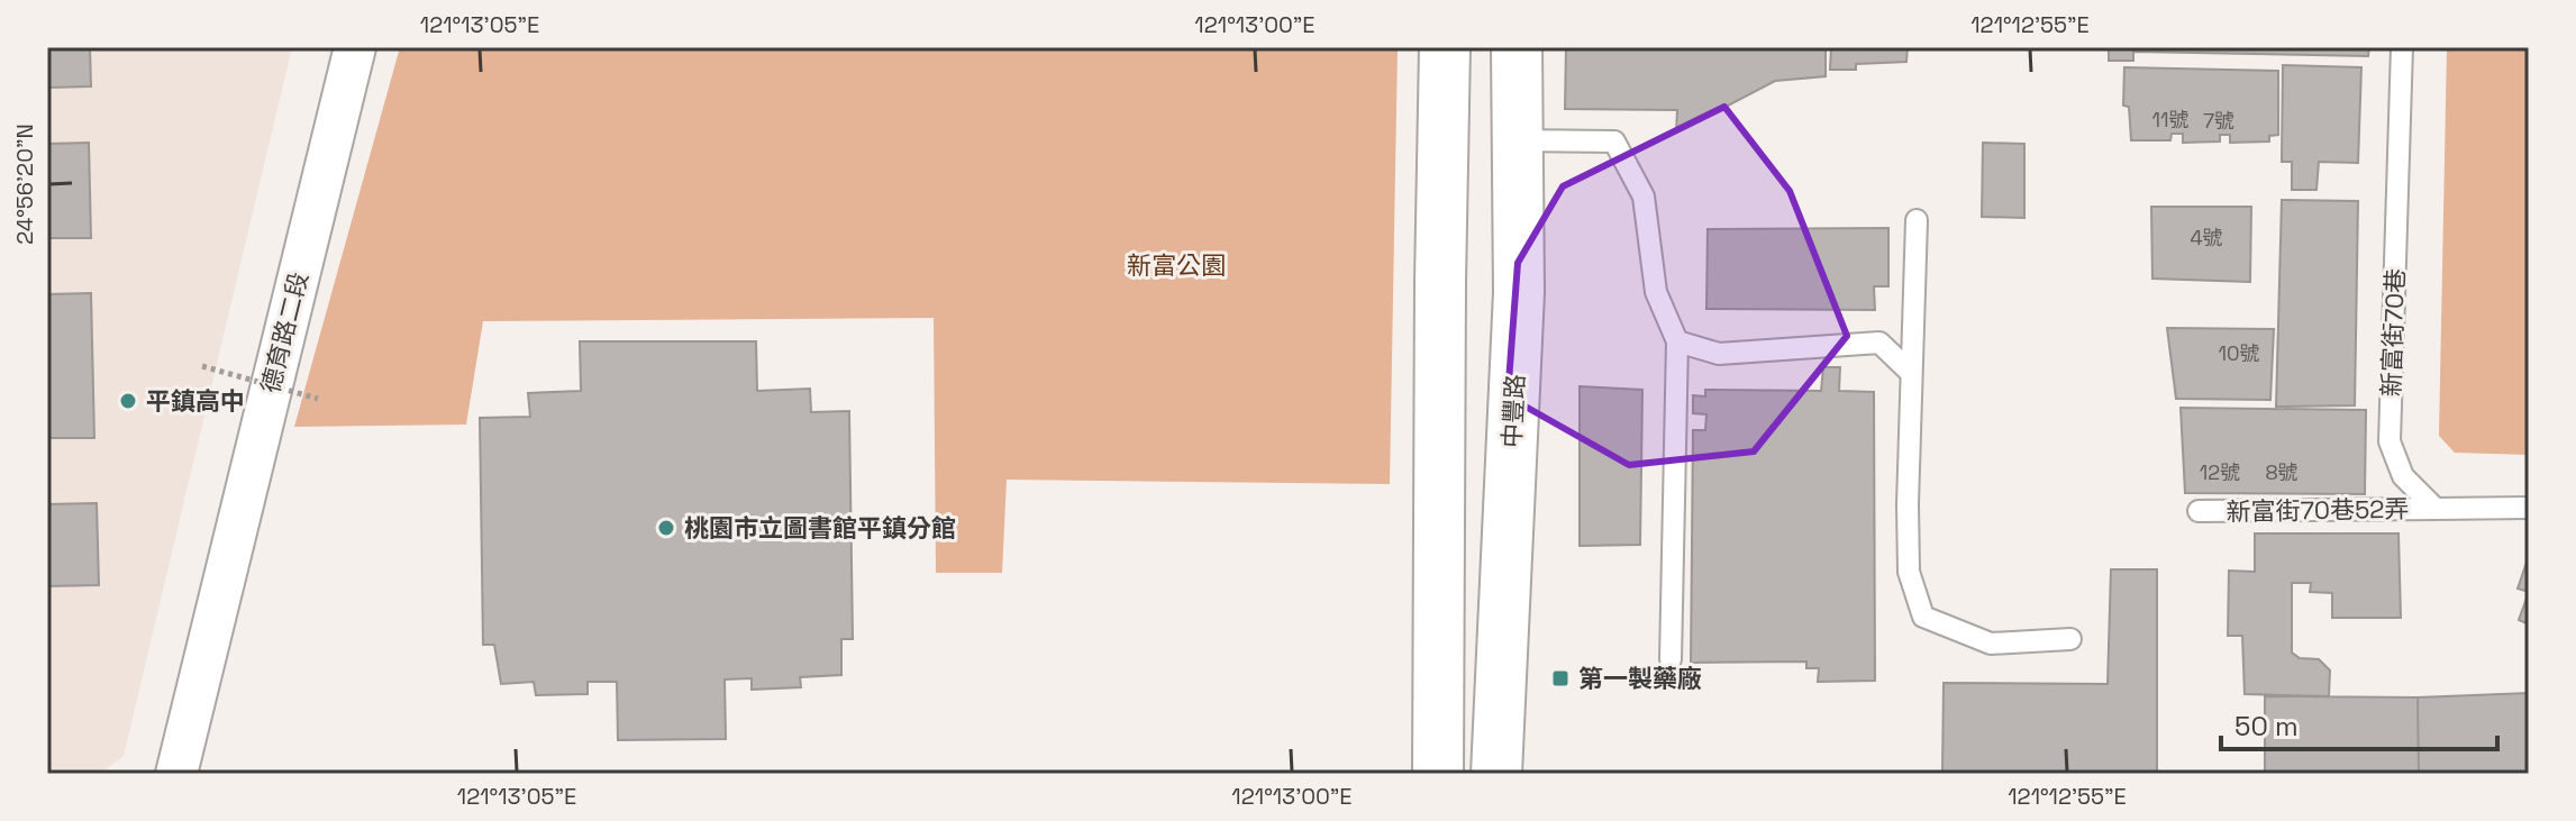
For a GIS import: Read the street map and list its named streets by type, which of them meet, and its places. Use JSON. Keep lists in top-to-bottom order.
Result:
{
  "streets": {
    "main road": ["中豐路"],
    "street": ["德育路二段"],
    "lane": ["新富街70巷", "新富街70巷52弄"]
  },
  "crossings": [
    ["新富街70巷", "新富街70巷52弄"]
  ],
  "parks": ["新富公園"],
  "places": {
    "other": ["平鎮高中", "桃園市立圖書館平鎮分館"],
    "transit": ["第一製藥廠"]
  },
  "house_numbers": [
    "11號",
    "7號",
    "4號",
    "10號",
    "12號",
    "8號"
  ],
  "scale_bar": "50 m",
  "coordinates": [
    "121°13'05\"E",
    "121°13'00\"E",
    "121°12'55\"E",
    "24°56'20\"N"
  ]
}
